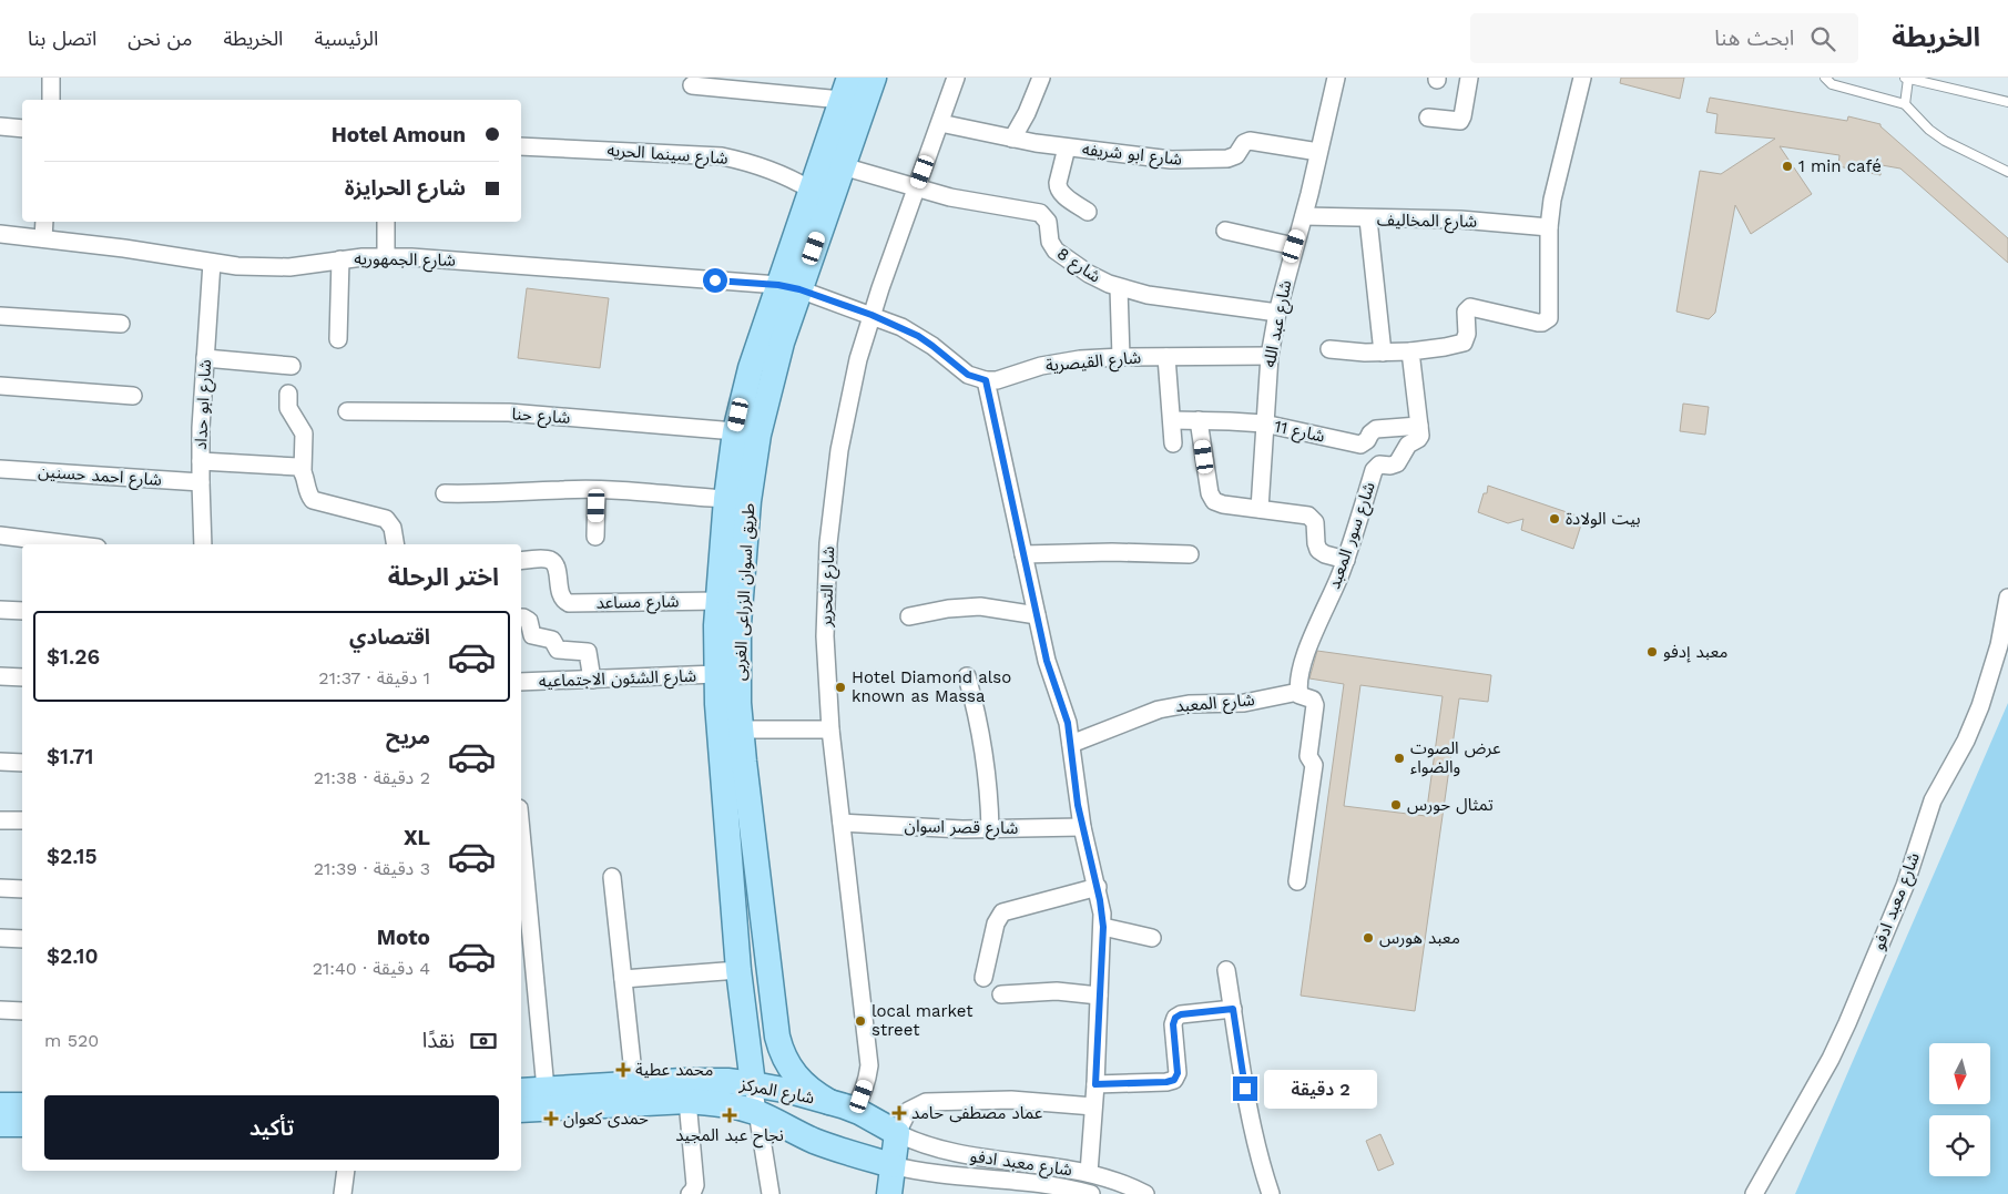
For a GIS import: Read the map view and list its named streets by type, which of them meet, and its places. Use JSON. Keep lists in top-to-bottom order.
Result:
{
  "streets": {
    "main road": ["طريق اسوان الزراعى الغربى", "شارع المركز"],
    "street": [
      "شارع سينما الحريه",
      "شارع ابو شريفه",
      "شارع المخاليف",
      "شارع الجمهوريه",
      "شارع 8",
      "شارع عبد الله",
      "شارع القيصرية",
      "شارع ابو حداد",
      "شارع حنا",
      "شارع 11",
      "شارع احمد حسنين",
      "شارع سور المعبد",
      "شارع التحرير",
      "شارع مساعد",
      "شارع الشئون الاجتماعيه",
      "شارع المعبد",
      "شارع قصر اسوان",
      "شارع معبد ادفو"
    ]
  },
  "crossings": [
    ["شارع سينما الحريه", "طريق اسوان الزراعى الغربى"],
    ["شارع ابو شريفه", "شارع عبد الله"],
    ["شارع ابو شريفه", "شارع التحرير"],
    ["شارع المخاليف", "شارع عبد الله"],
    ["شارع الجمهوريه", "شارع ابو حداد"],
    ["شارع الجمهوريه", "طريق اسوان الزراعى الغربى"],
    ["شارع 8", "شارع عبد الله"],
    ["شارع 8", "شارع التحرير"],
    ["شارع 8", "طريق اسوان الزراعى الغربى"],
    ["شارع عبد الله", "شارع القيصرية"],
    ["شارع عبد الله", "شارع 11"],
    ["شارع ابو حداد", "شارع احمد حسنين"],
    ["شارع حنا", "طريق اسوان الزراعى الغربى"],
    ["شارع 11", "شارع سور المعبد"],
    ["شارع سور المعبد", "شارع المعبد"],
    ["شارع التحرير", "شارع قصر اسوان"],
    ["شارع التحرير", "شارع المركز"],
    ["طريق اسوان الزراعى الغربى", "شارع مساعد"],
    ["طريق اسوان الزراعى الغربى", "شارع الشئون الاجتماعيه"],
    ["طريق اسوان الزراعى الغربى", "شارع المركز"],
    ["شارع معبد ادفو", "شارع المركز"]
  ],
  "places": {
    "other": [
      "1 min café",
      "بيت الولادة",
      "معبد إدفو",
      "Hotel Diamond also known as Massa",
      "عرض الصوت والضواء",
      "تمثال حورس",
      "معبد هورس",
      "local market street"
    ],
    "health": [
      "محمد عطية",
      "عماد مصطفى حامد",
      "نجاح عبد المجيد",
      "حمدى كعوان"
    ]
  },
  "north": "bottom",
  "page": {
    "header": "الخريطة",
    "search": "ابحث هنا",
    "nav": [
      "الرئيسية",
      "الخريطة",
      "من نحن",
      "اتصل بنا"
    ],
    "banner": ["Hotel Amoun", "شارع الحرايزة"],
    "heading": "اختر الرحلة",
    "list": [
      {
        "name": "اقتصادي",
        "note": "1 دقيقة · 21:37",
        "value": "$1.26"
      },
      {
        "name": "مريح",
        "note": "2 دقيقة · 21:38",
        "value": "$1.71"
      },
      {
        "name": "XL",
        "note": "3 دقيقة · 21:39",
        "value": "$2.15"
      },
      {
        "name": "Moto",
        "note": "4 دقيقة · 21:40",
        "value": "$2.10"
      }
    ],
    "pay": ["نقدًا", "520 m"],
    "bubble": "2 دقيقة",
    "buttons": "تأكيد"
  }
}
